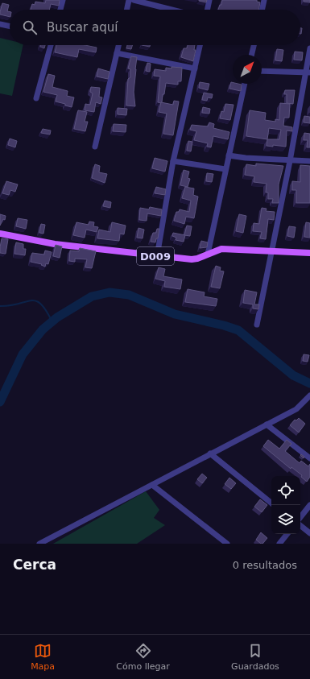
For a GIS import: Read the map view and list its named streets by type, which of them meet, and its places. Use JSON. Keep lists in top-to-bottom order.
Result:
{
  "streets": {
    "main road": ["D009"]
  },
  "north": "top right",
  "page": {
    "search": "Buscar aquí",
    "heading": ["Cerca", "0 resultados"],
    "nav": ["Mapa", "Cómo llegar", "Guardados"]
  }
}
